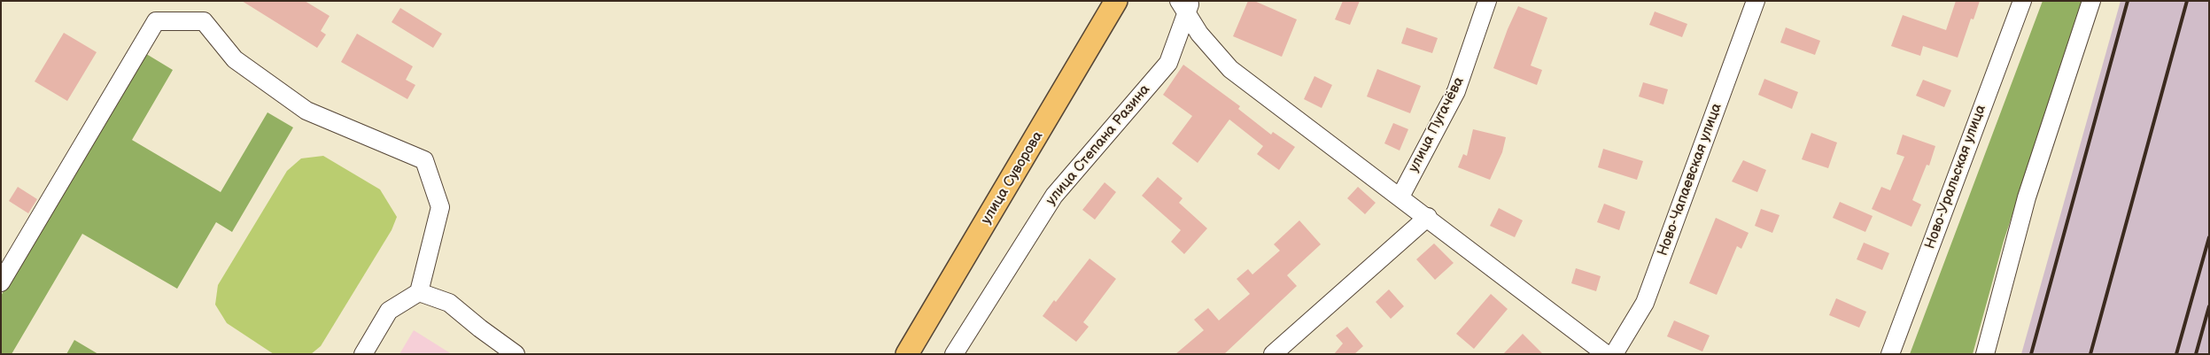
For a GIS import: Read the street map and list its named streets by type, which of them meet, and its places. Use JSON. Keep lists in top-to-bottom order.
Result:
{
  "streets": {
    "main road": ["улица Суворова"],
    "street": [
      "улица Пугачёва",
      "улица Степана Разина",
      "Ново-Уральская улица",
      "Ново-Чапаевская улица"
    ]
  }
}
